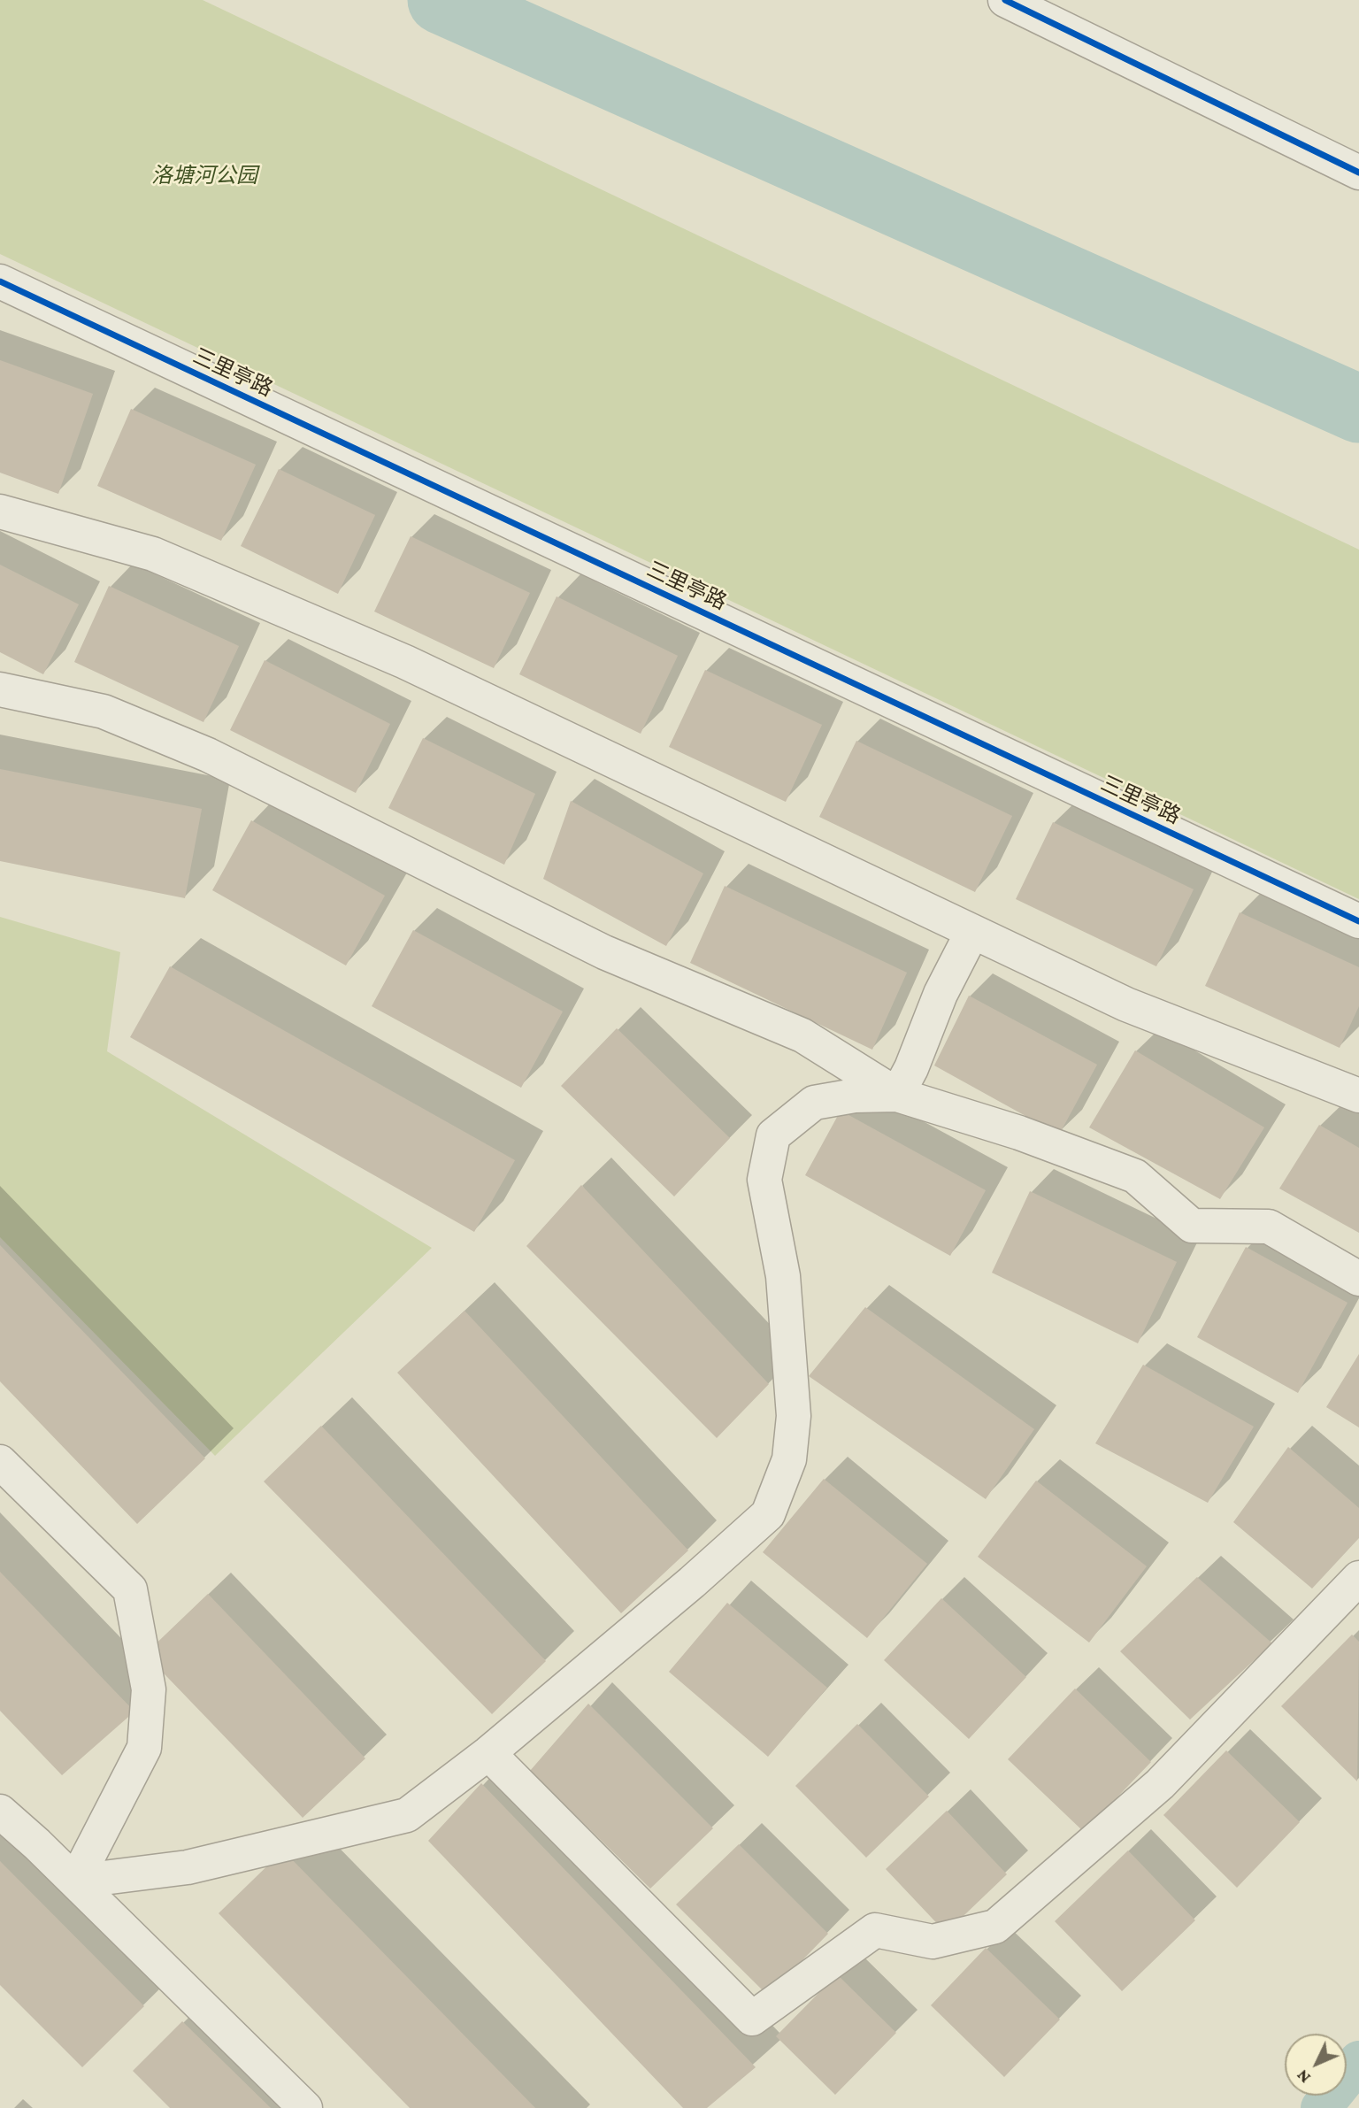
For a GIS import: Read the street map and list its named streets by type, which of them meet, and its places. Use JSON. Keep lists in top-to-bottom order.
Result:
{
  "streets": {
    "street": ["三里亭路"]
  },
  "parks": ["洛塘河公园"],
  "north": "bottom left"
}
